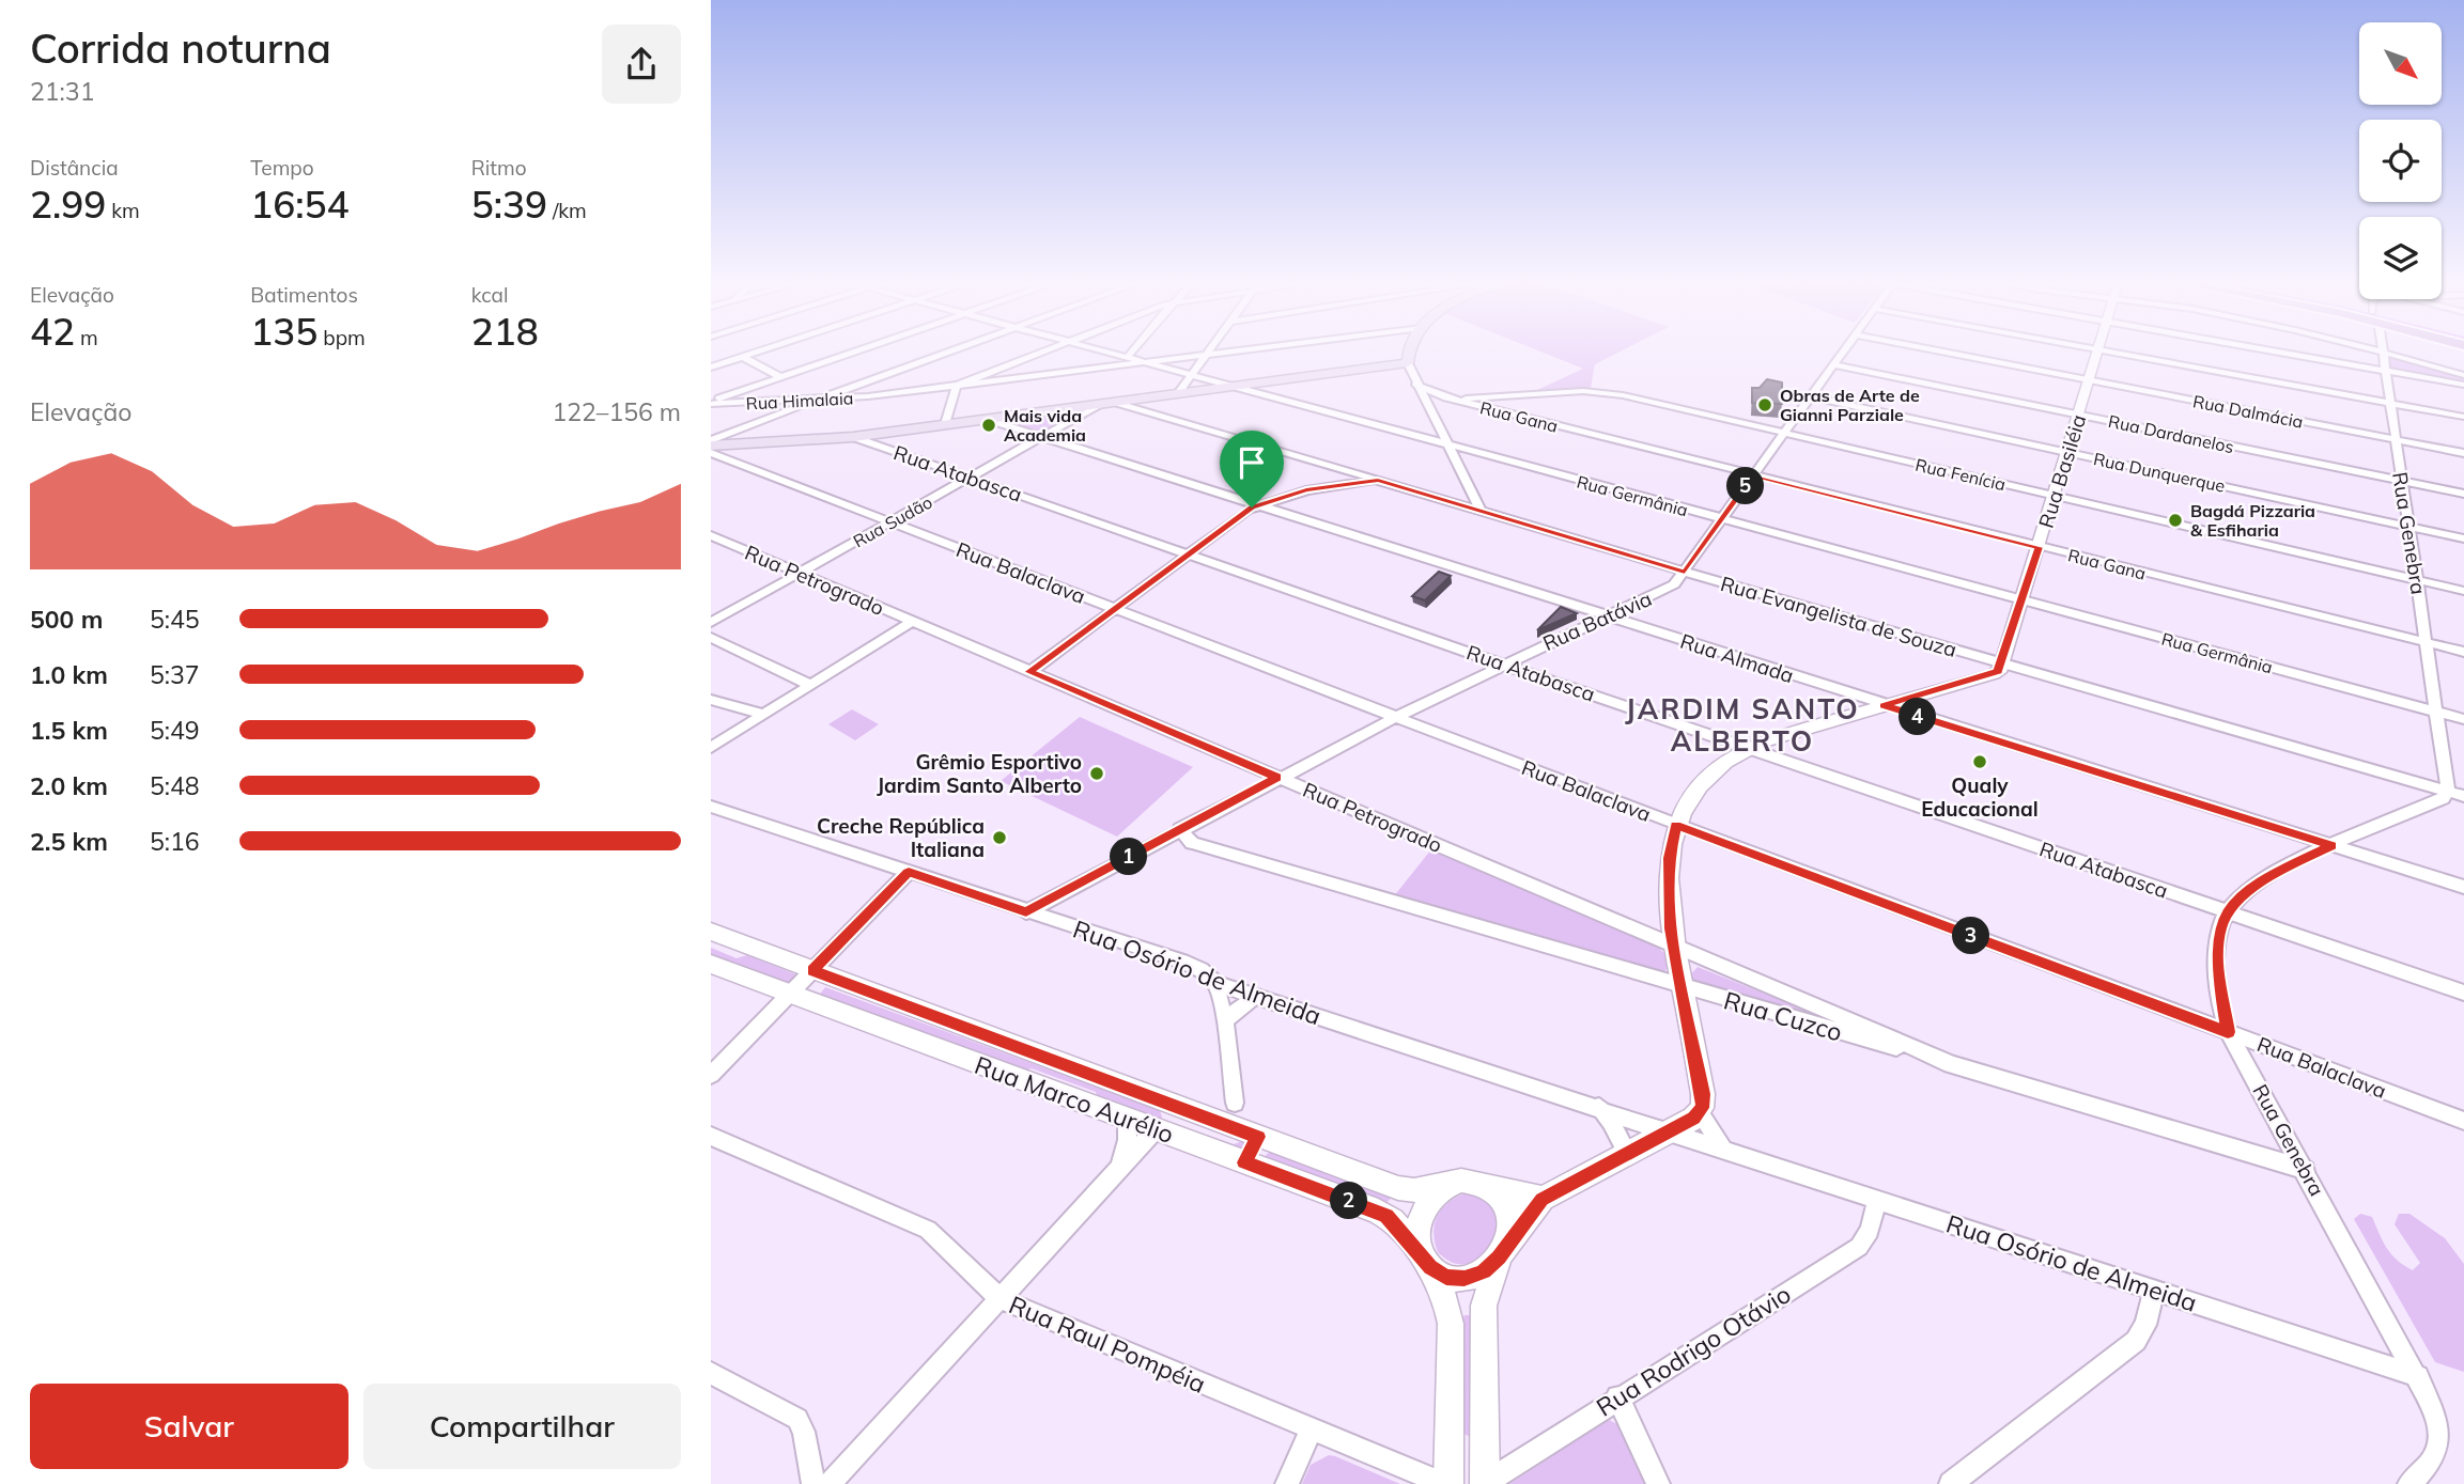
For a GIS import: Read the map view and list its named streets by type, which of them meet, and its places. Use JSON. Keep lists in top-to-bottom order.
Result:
{
  "streets": {
    "street": [
      "Rua Himalaia",
      "Rua Dalmácia",
      "Rua Gana",
      "Rua Dardanelos",
      "Rua Basiléia",
      "Rua Dunquerque",
      "Rua Atabasca",
      "Rua Fenícia",
      "Rua Germânia",
      "Rua Sudão",
      "Rua Genebra",
      "Rua Balaclava",
      "Rua Petrogrado",
      "Rua Evangelista de Souza",
      "Rua Batávia",
      "Rua Almada",
      "Rua Osório de Almeida",
      "Rua Cuzco",
      "Rua Marco Aurélio",
      "Rua Raul Pompéia",
      "Rua Rodrigo Otávio"
    ]
  },
  "crossings": [
    ["Rua Himalaia", "Rua Germânia"],
    ["Rua Dalmácia", "Rua Basiléia"],
    ["Rua Dalmácia", "Rua Genebra"],
    ["Rua Gana", "Rua Basiléia"],
    ["Rua Gana", "Rua Fenícia"],
    ["Rua Gana", "Rua Genebra"],
    ["Rua Gana", "Rua Batávia"],
    ["Rua Dardanelos", "Rua Basiléia"],
    ["Rua Dardanelos", "Rua Genebra"],
    ["Rua Dardanelos", "Rua Batávia"],
    ["Rua Basiléia", "Rua Dunquerque"],
    ["Rua Basiléia", "Rua Fenícia"],
    ["Rua Basiléia", "Rua Germânia"],
    ["Rua Basiléia", "Rua Evangelista de Souza"],
    ["Rua Dunquerque", "Rua Genebra"],
    ["Rua Dunquerque", "Rua Batávia"],
    ["Rua Atabasca", "Rua Sudão"],
    ["Rua Atabasca", "Rua Genebra"],
    ["Rua Atabasca", "Rua Batávia"],
    ["Rua Fenícia", "Rua Genebra"],
    ["Rua Fenícia", "Rua Batávia"],
    ["Rua Germânia", "Rua Genebra"],
    ["Rua Germânia", "Rua Batávia"],
    ["Rua Sudão", "Rua Balaclava"],
    ["Rua Sudão", "Rua Petrogrado"],
    ["Rua Sudão", "Rua Almada"],
    ["Rua Genebra", "Rua Balaclava"],
    ["Rua Genebra", "Rua Evangelista de Souza"],
    ["Rua Genebra", "Rua Osório de Almeida"],
    ["Rua Genebra", "Rua Cuzco"],
    ["Rua Balaclava", "Rua Batávia"],
    ["Rua Petrogrado", "Rua Batávia"],
    ["Rua Petrogrado", "Rua Cuzco"],
    ["Rua Evangelista de Souza", "Rua Batávia"],
    ["Rua Batávia", "Rua Almada"],
    ["Rua Batávia", "Rua Osório de Almeida"],
    ["Rua Batávia", "Rua Cuzco"],
    ["Rua Osório de Almeida", "Rua Rodrigo Otávio"]
  ],
  "districts": ["JARDIM SANTO ALBERTO"],
  "places": [
    "Obras de Arte de Gianni Parziale",
    "Mais vida Academia",
    "Bagdá Pizzaria & Esfiharia",
    "Qualy Educacional",
    "Grêmio Esportivo Jardim Santo Alberto",
    "Creche República Italiana"
  ],
  "north": "bottom right",
  "page": {
    "heading": ["Corrida noturna", "21:31"],
    "stats": [
      ["Distância", "2.99 km"],
      ["Tempo", "16:54"],
      ["Ritmo", "5:39 /km"],
      ["Elevação", "42 m"],
      ["Batimentos", "135 bpm"],
      ["kcal", "218"]
    ],
    "chart": ["Elevação", "122–156 m"],
    "pins": [
      "5",
      "4",
      "1",
      "3",
      "2"
    ],
    "list": [
      {
        "name": "500 m",
        "note": "5:45"
      },
      {
        "name": "1.0 km",
        "note": "5:37"
      },
      {
        "name": "1.5 km",
        "note": "5:49"
      },
      {
        "name": "2.0 km",
        "note": "5:48"
      },
      {
        "name": "2.5 km",
        "note": "5:16"
      }
    ],
    "buttons": ["Salvar", "Compartilhar"]
  }
}
